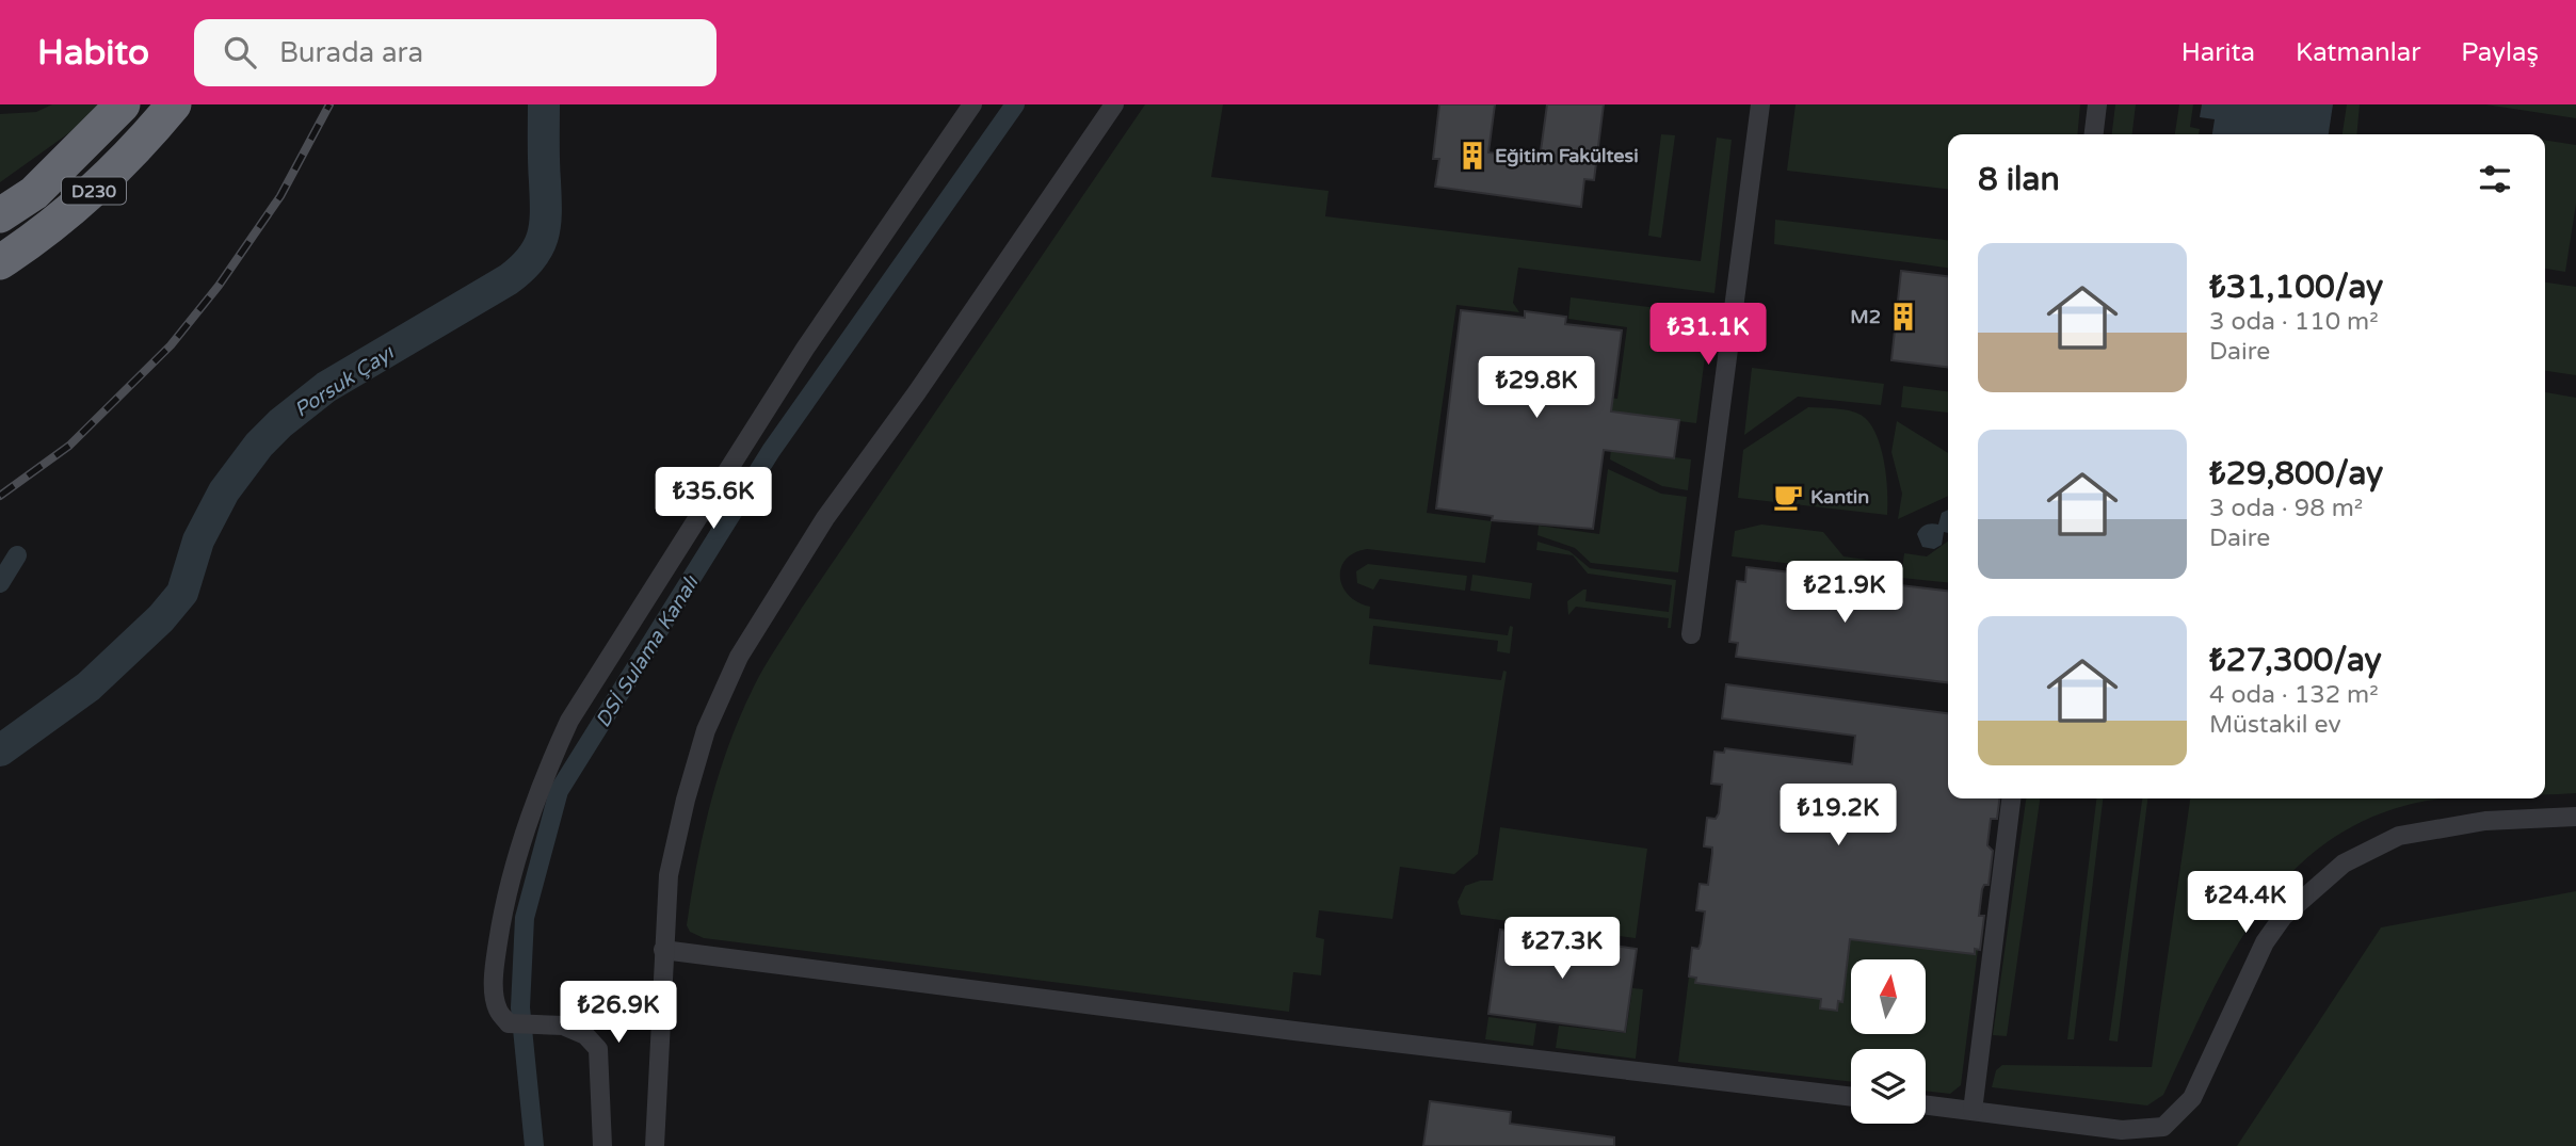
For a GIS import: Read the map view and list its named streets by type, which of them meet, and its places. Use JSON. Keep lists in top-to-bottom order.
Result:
{
  "streets": {
    "highway": ["D230"]
  },
  "water": ["Porsuk Çayı", "DSİ Sulama Kanalı"],
  "places": {
    "building": ["Eğitim Fakültesi", "M2"],
    "cafe": ["Kantin"]
  },
  "north": "top",
  "page": {
    "header": "Habito",
    "search": "Burada ara",
    "nav": ["Harita", "Katmanlar", "Paylaş"],
    "heading": "8 ilan",
    "list": [
      {
        "name": "₺31,100/ay",
        "note": "3 oda · 110 m² · Daire"
      },
      {
        "name": "₺29,800/ay",
        "note": "3 oda · 98 m² · Daire"
      },
      {
        "name": "₺27,300/ay",
        "note": "4 oda · 132 m² · Müstakil ev"
      }
    ],
    "price": [
      "₺31.1K",
      "₺29.8K",
      "₺35.6K",
      "₺21.9K",
      "₺19.2K",
      "₺24.4K",
      "₺27.3K",
      "₺26.9K"
    ]
  }
}
